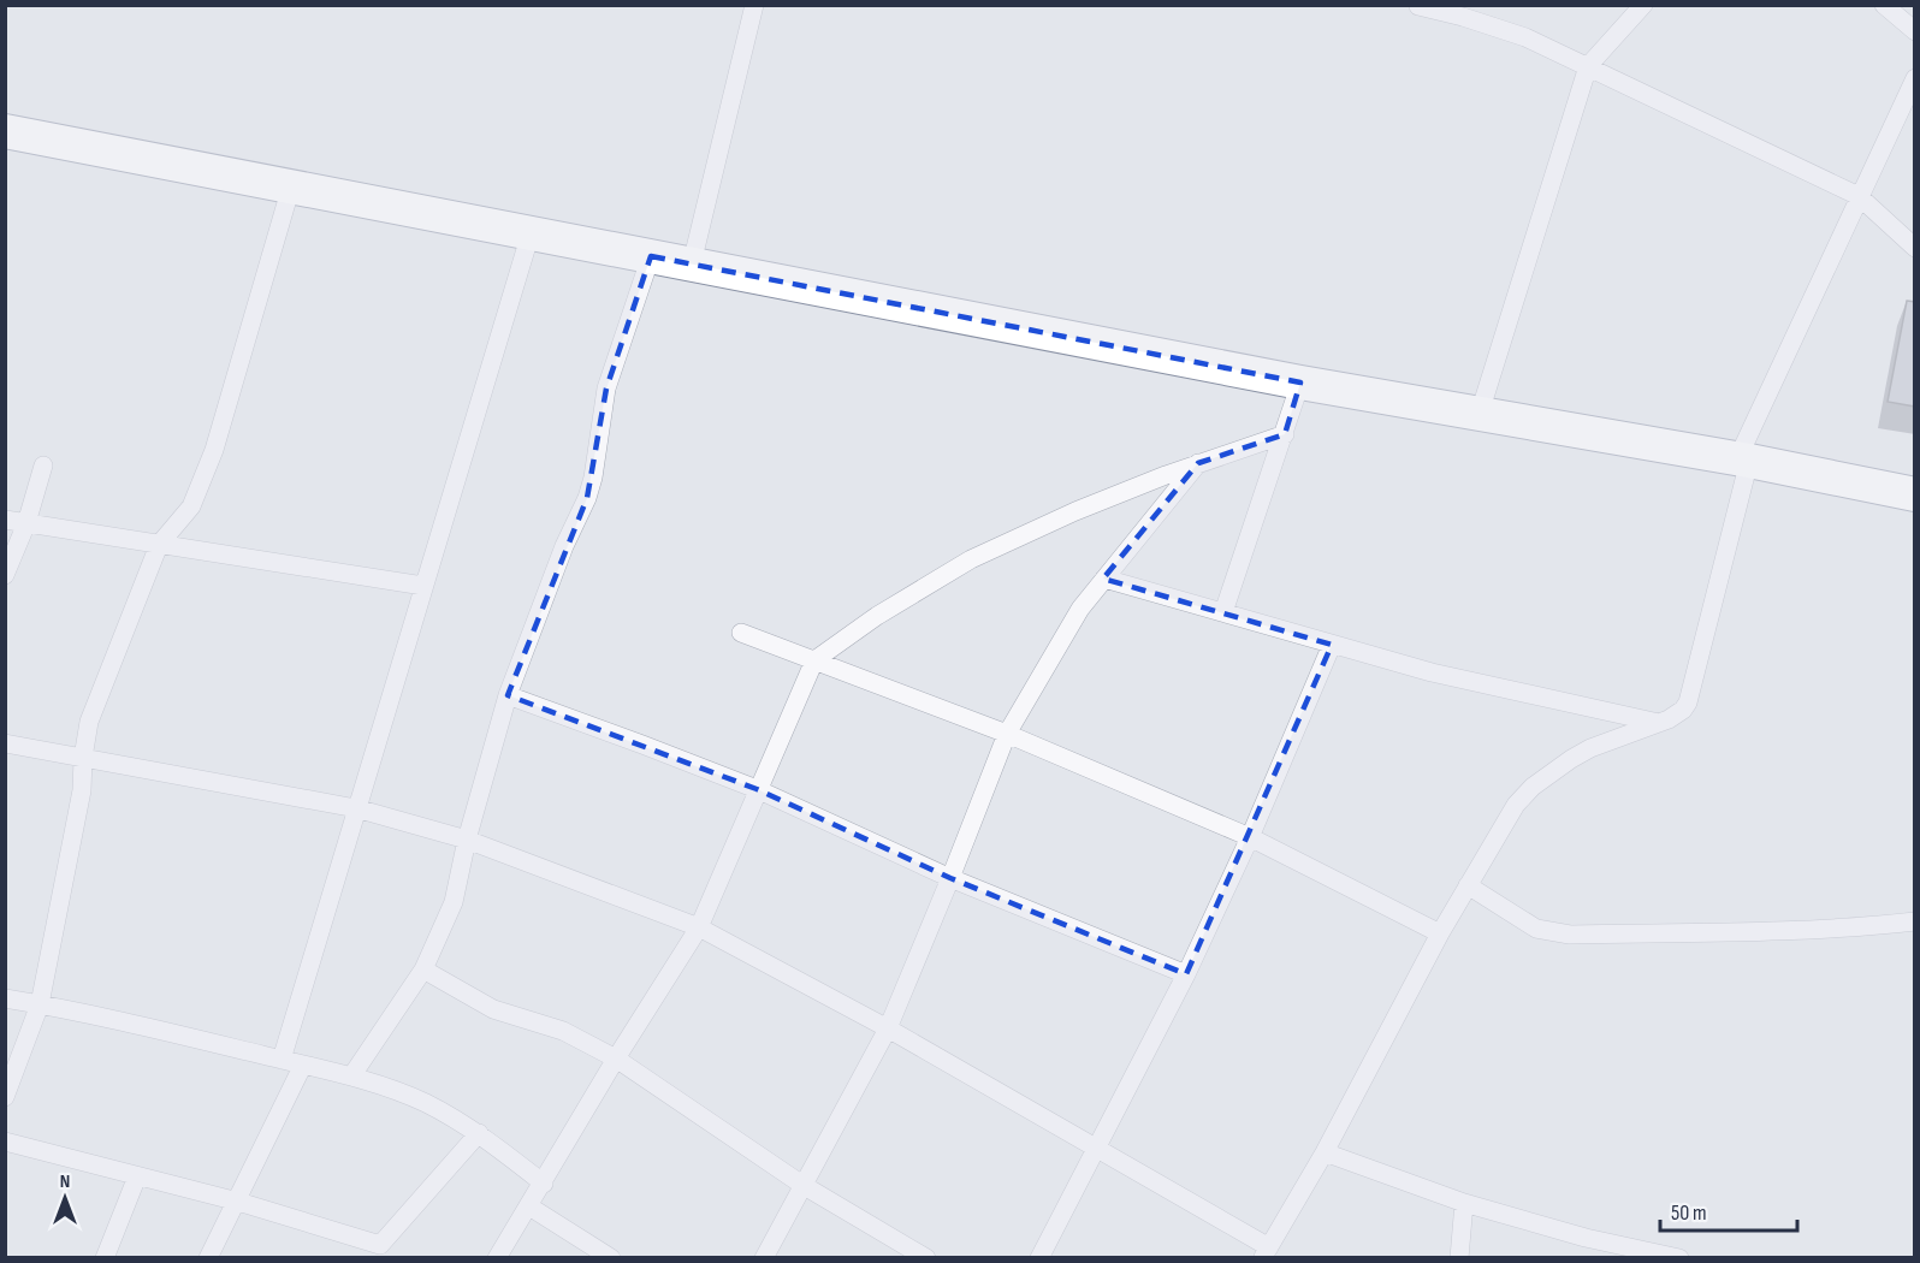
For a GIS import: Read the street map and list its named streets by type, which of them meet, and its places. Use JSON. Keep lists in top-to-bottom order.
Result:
{
  "scale_bar": "50 m",
  "north": "top"
}
